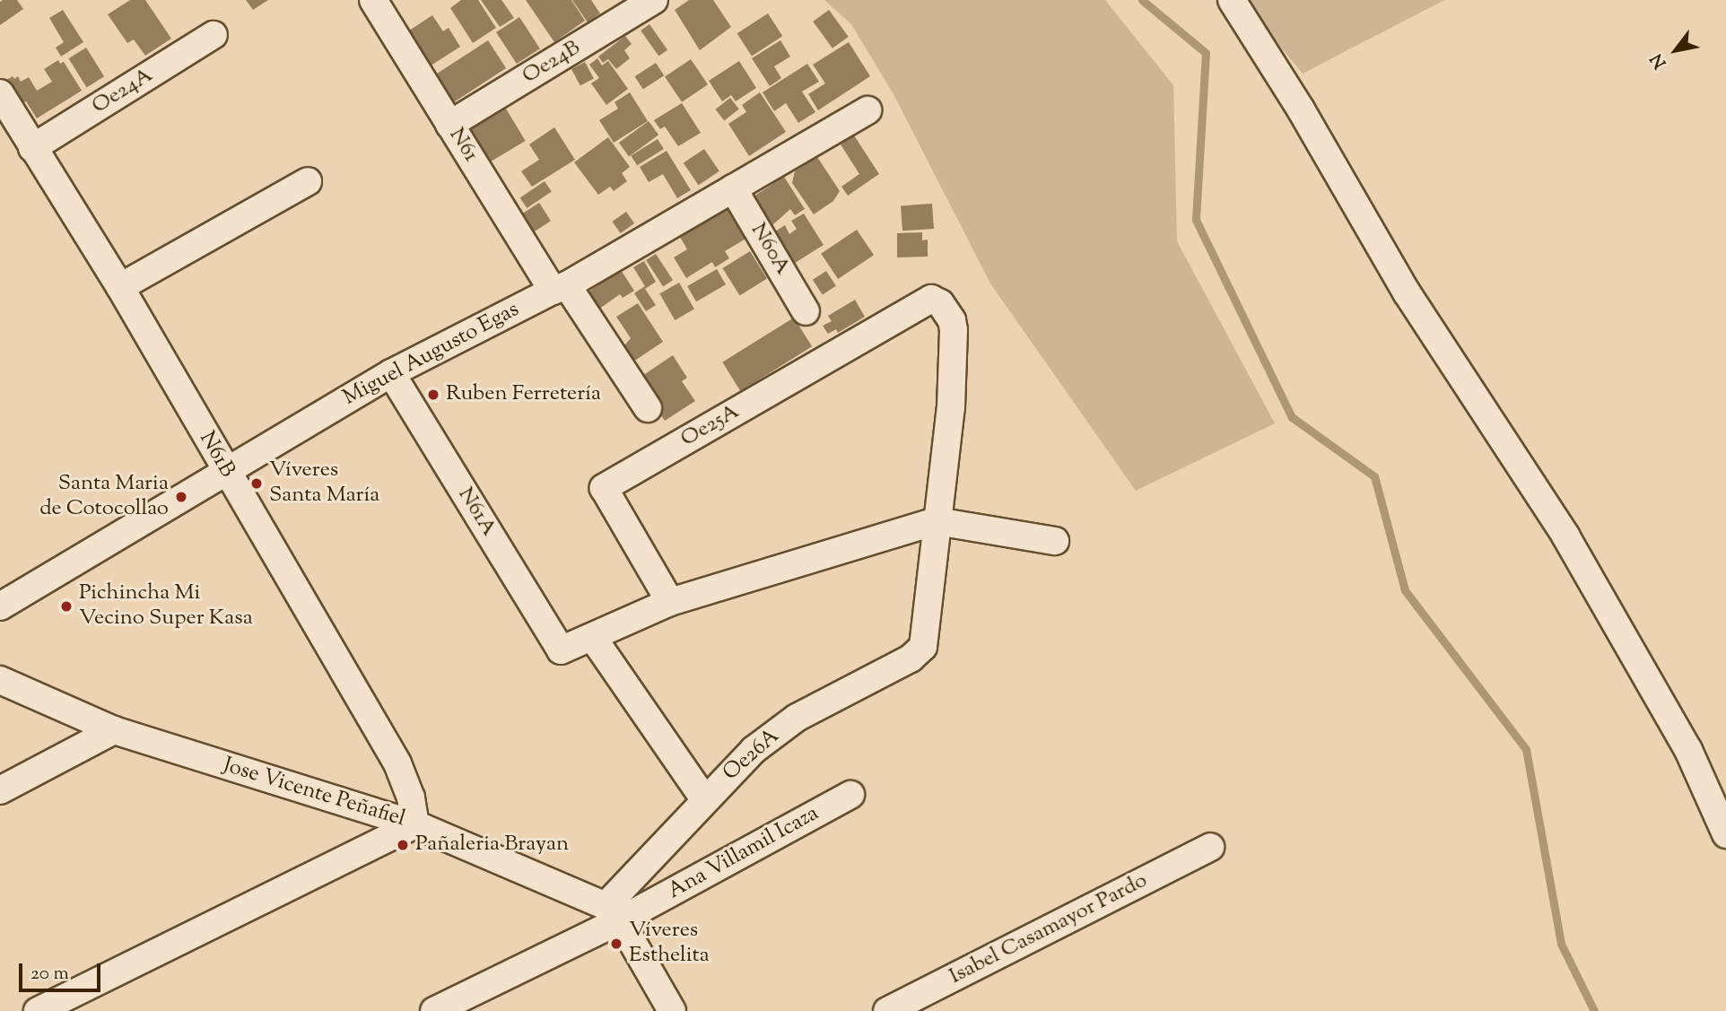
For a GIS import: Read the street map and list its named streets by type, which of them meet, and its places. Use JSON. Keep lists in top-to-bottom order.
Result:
{
  "streets": {
    "street": [
      "Oe24B",
      "Oe24A",
      "N61",
      "N60A",
      "Miguel Augusto Egas",
      "Oe25A",
      "N61B",
      "N61A",
      "Oe26A",
      "Jose Vicente Peñafiel",
      "Ana Villamil Icaza",
      "Isabel Casamayor Pardo"
    ]
  },
  "crossings": [
    ["Oe24B", "N61"],
    ["Oe24A", "N61B"],
    ["N61", "Miguel Augusto Egas"],
    ["N60A", "Miguel Augusto Egas"],
    ["Miguel Augusto Egas", "N61B"],
    ["Miguel Augusto Egas", "N61A"],
    ["Oe25A", "Oe26A"],
    ["N61B", "Jose Vicente Peñafiel"],
    ["Oe26A", "Jose Vicente Peñafiel"],
    ["Oe26A", "Ana Villamil Icaza"],
    ["Jose Vicente Peñafiel", "Ana Villamil Icaza"]
  ],
  "places": [
    "Ruben Ferretería",
    "Víveres Santa María",
    "Santa Maria de Cotocollao",
    "Pichincha Mi Vecino Super Kasa",
    "Pañaleria Brayan",
    "Víveres Esthelita"
  ],
  "scale_bar": "20 m",
  "north": "bottom left"
}
